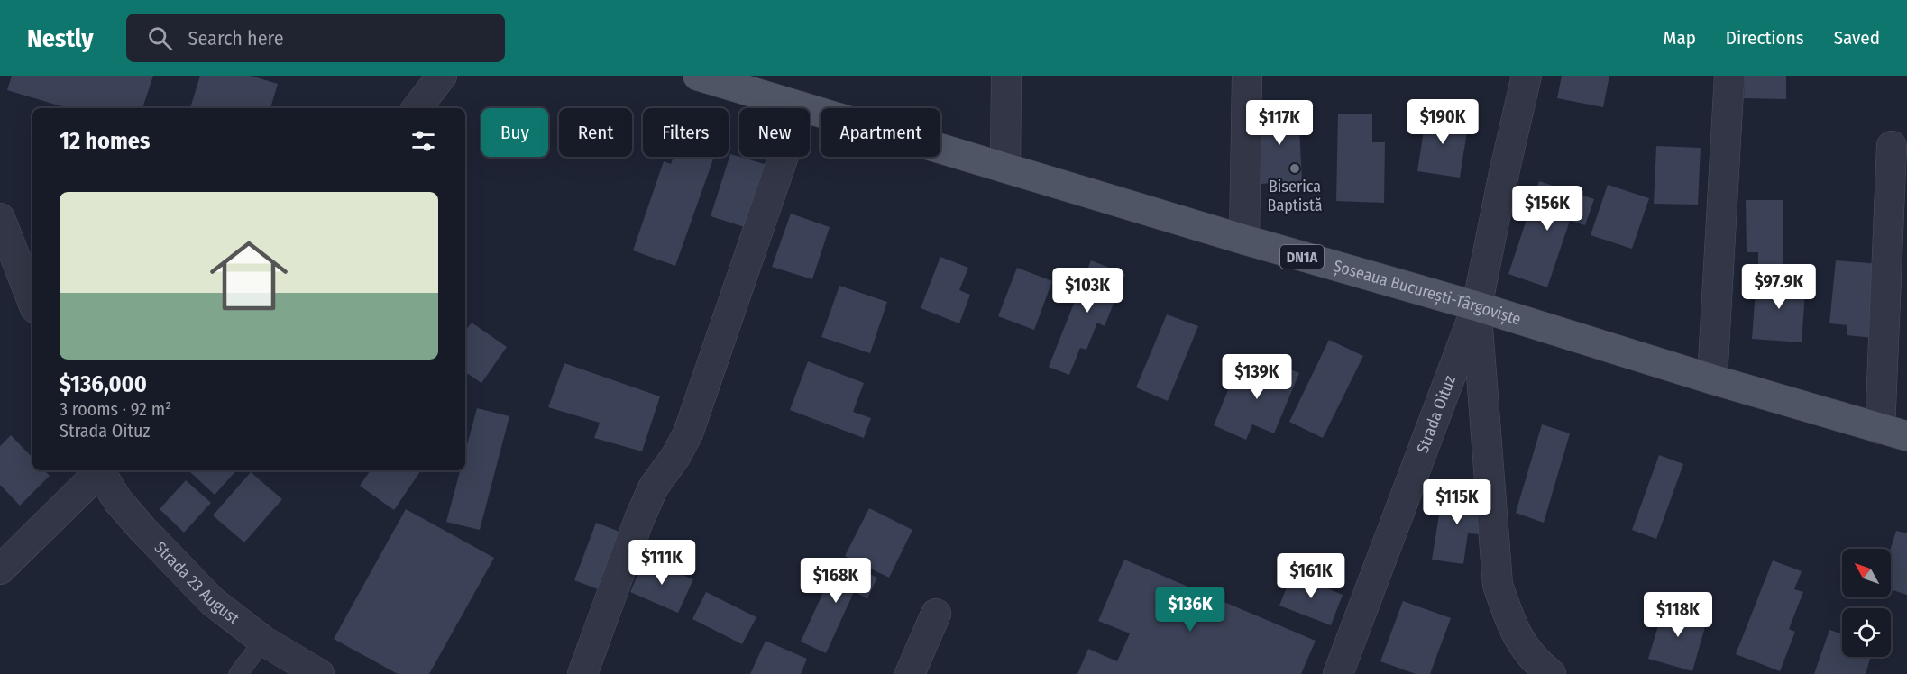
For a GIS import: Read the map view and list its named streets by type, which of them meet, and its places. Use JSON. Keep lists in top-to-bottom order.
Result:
{
  "streets": {
    "main road": ["DN1A", "Șoseaua București-Târgoviște"],
    "street": ["Strada Oituz", "Strada 23 August"]
  },
  "crossings": [
    ["Șoseaua București-Târgoviște", "Strada Oituz"]
  ],
  "places": ["Biserica Baptistă"],
  "north": "top left",
  "page": {
    "header": "Nestly",
    "search": "Search here",
    "nav": ["Map", "Directions", "Saved"],
    "price": [
      "$190K",
      "$117K",
      "$156K",
      "$97.9K",
      "$103K",
      "$139K",
      "$115K",
      "$111K",
      "$161K",
      "$168K",
      "$136K",
      "$118K"
    ],
    "chip": [
      "Buy",
      "Rent",
      "Filters",
      "New",
      "Apartment"
    ],
    "heading": "12 homes",
    "list": [
      {
        "name": "$136,000",
        "note": "3 rooms · 92 m² · Strada Oituz"
      }
    ]
  }
}
